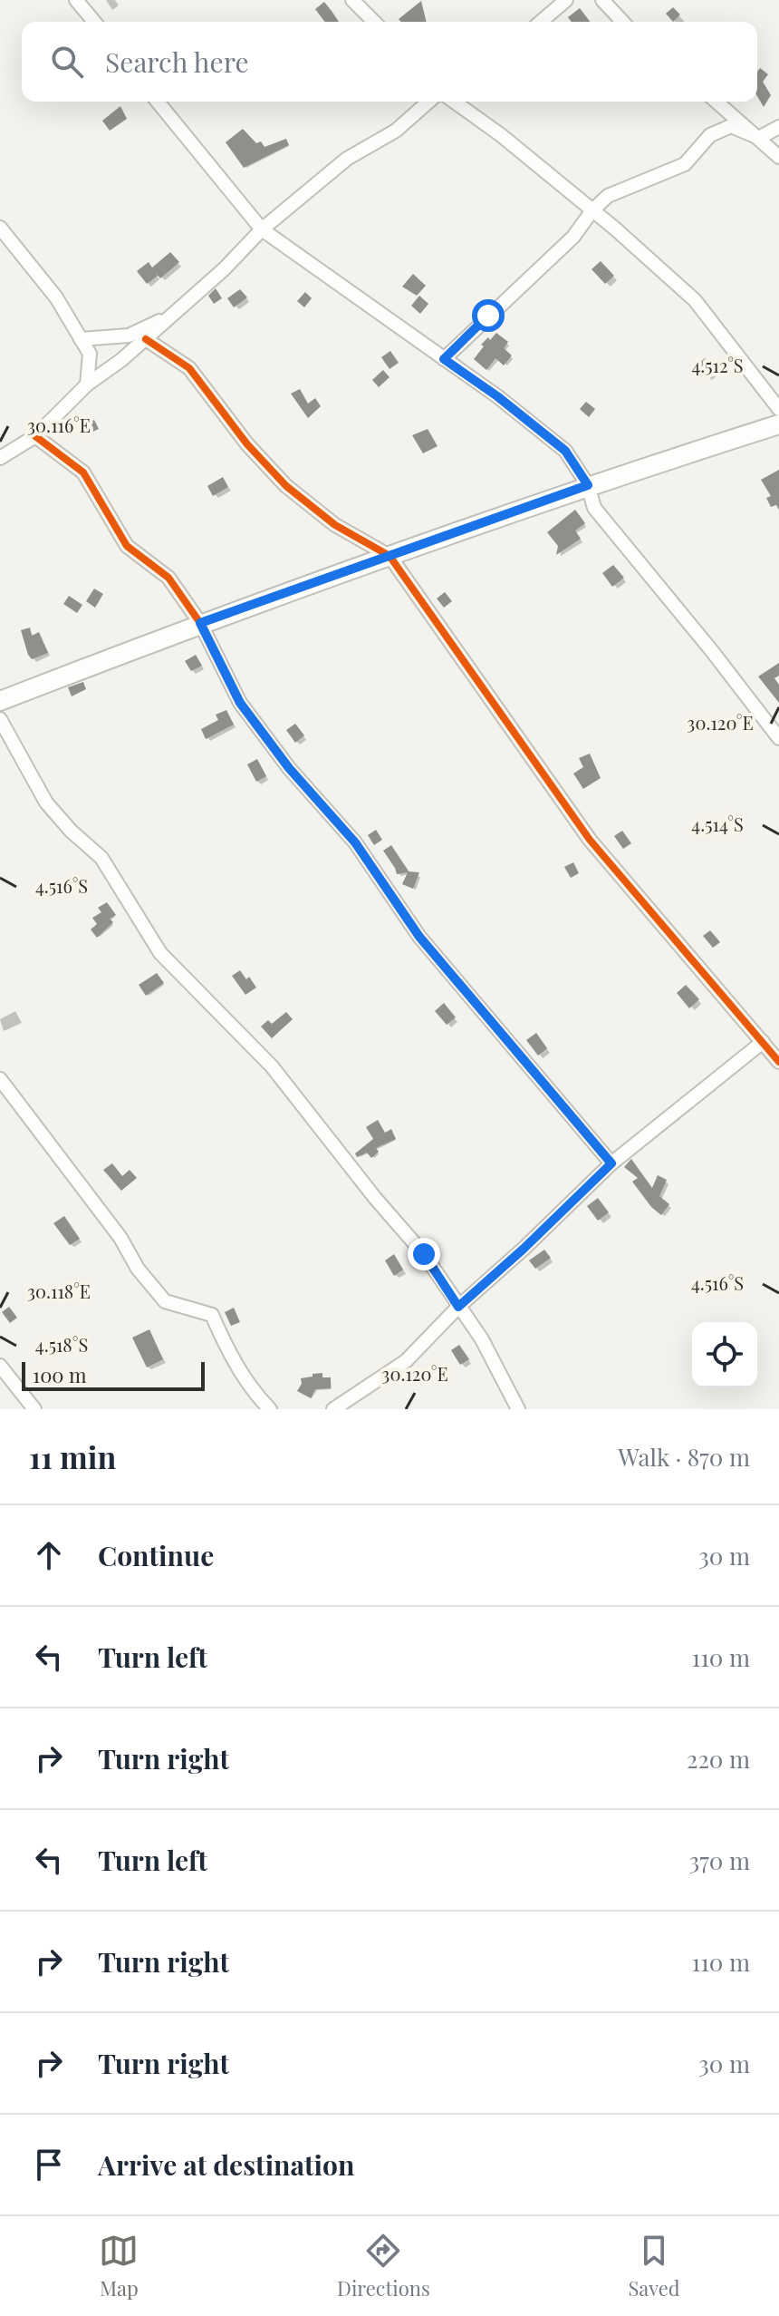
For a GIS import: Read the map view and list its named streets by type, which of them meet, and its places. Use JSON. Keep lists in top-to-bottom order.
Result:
{
  "scale_bar": "100 m",
  "page": {
    "search": "Search here",
    "scale": "100 m",
    "heading": ["11 min", "Walk · 870 m"],
    "list": [
      ["Continue", "30 m"],
      ["Turn left", "110 m"],
      ["Turn right", "220 m"],
      ["Turn left", "370 m"],
      ["Turn right", "110 m"],
      ["Turn right", "30 m"],
      "Arrive at destination"
    ],
    "nav": ["Map", "Directions", "Saved"]
  },
  "coordinates": [
    "4.512°S",
    "30.116°E",
    "30.120°E",
    "4.514°S",
    "4.516°S",
    "30.118°E",
    "4.518°S"
  ]
}
